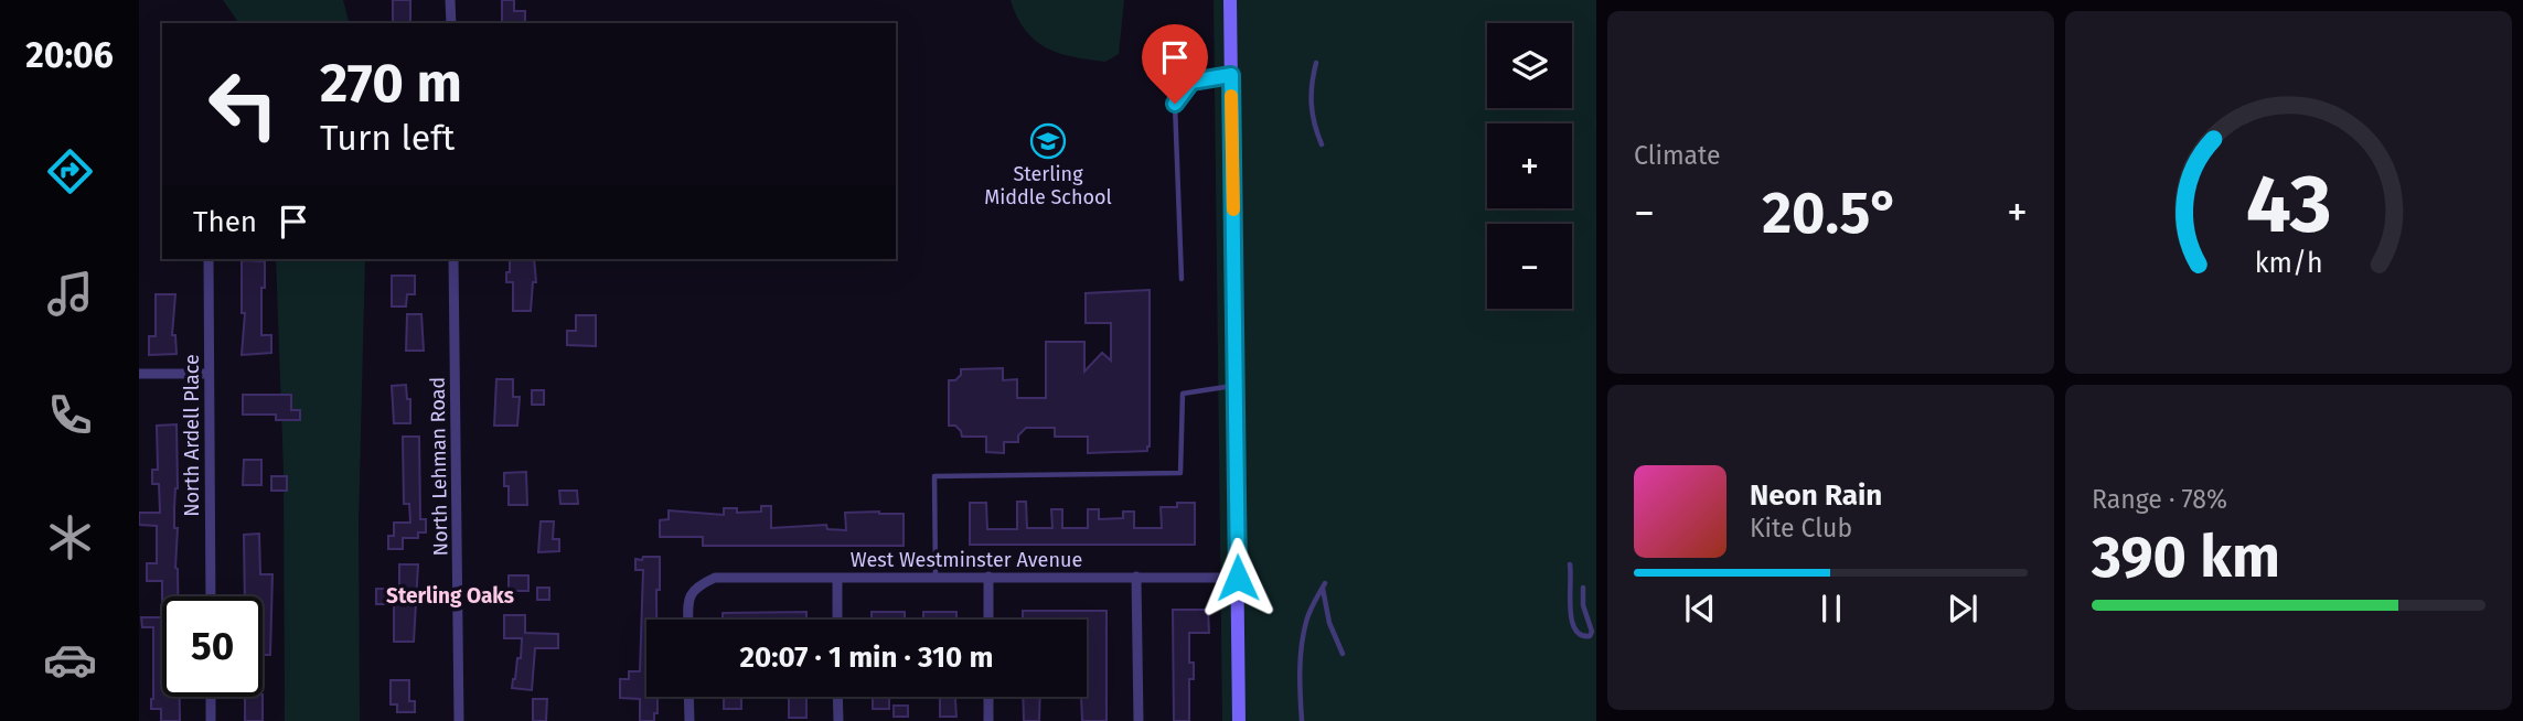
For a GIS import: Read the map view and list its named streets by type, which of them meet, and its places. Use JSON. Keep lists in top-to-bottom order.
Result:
{
  "streets": {
    "street": ["North Ardell Place", "North Lehman Road", "West Westminster Avenue"]
  },
  "districts": ["Sterling Oaks"],
  "places": {
    "school or university": ["Sterling Middle School"]
  },
  "page": {
    "tabs": "20:06",
    "tile": [
      "Climate",
      ["Range · 78%", "390 km"]
    ],
    "map_buttons": ["+", "−"],
    "turn": ["270 m", "Turn left"],
    "heat": ["−", "20.5°", "+"],
    "then": "Then",
    "song": ["Neon Rain", "Kite Club"],
    "limit": "50",
    "trip": "20:07 · 1 min · 310 m",
    "gauge": ["43", "km/h"]
  }
}
